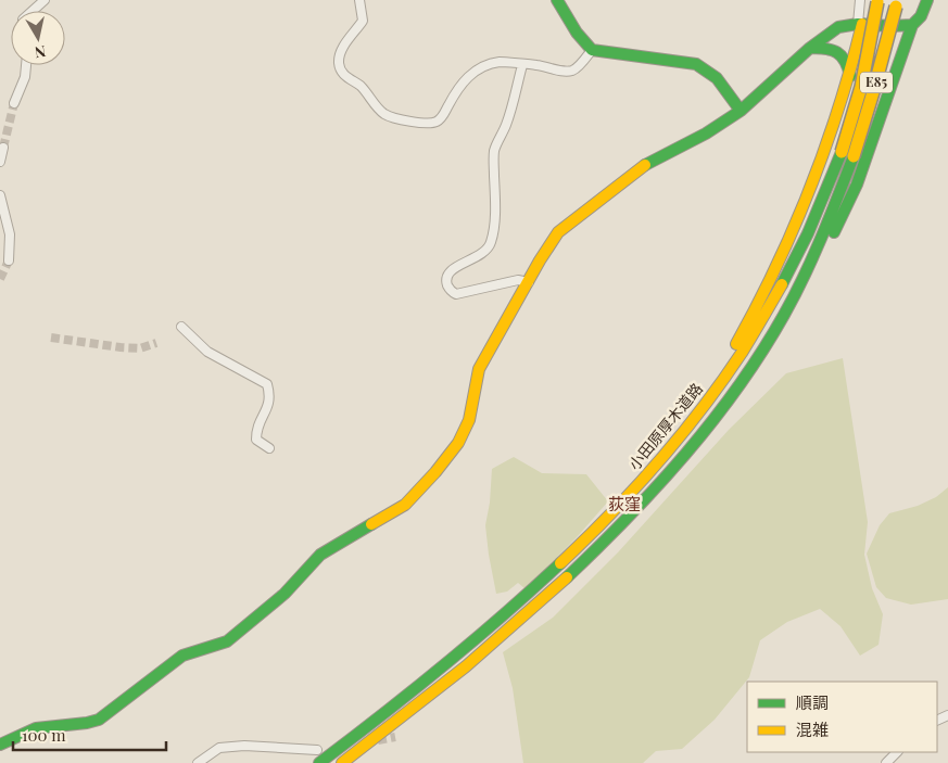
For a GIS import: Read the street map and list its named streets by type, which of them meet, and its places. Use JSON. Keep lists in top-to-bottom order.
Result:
{
  "streets": {
    "main road": ["E85", "小田原厚木道路"]
  },
  "districts": ["荻窪"],
  "legend": ["順調", "混雑"],
  "scale_bar": "100 m",
  "north": "bottom"
}
